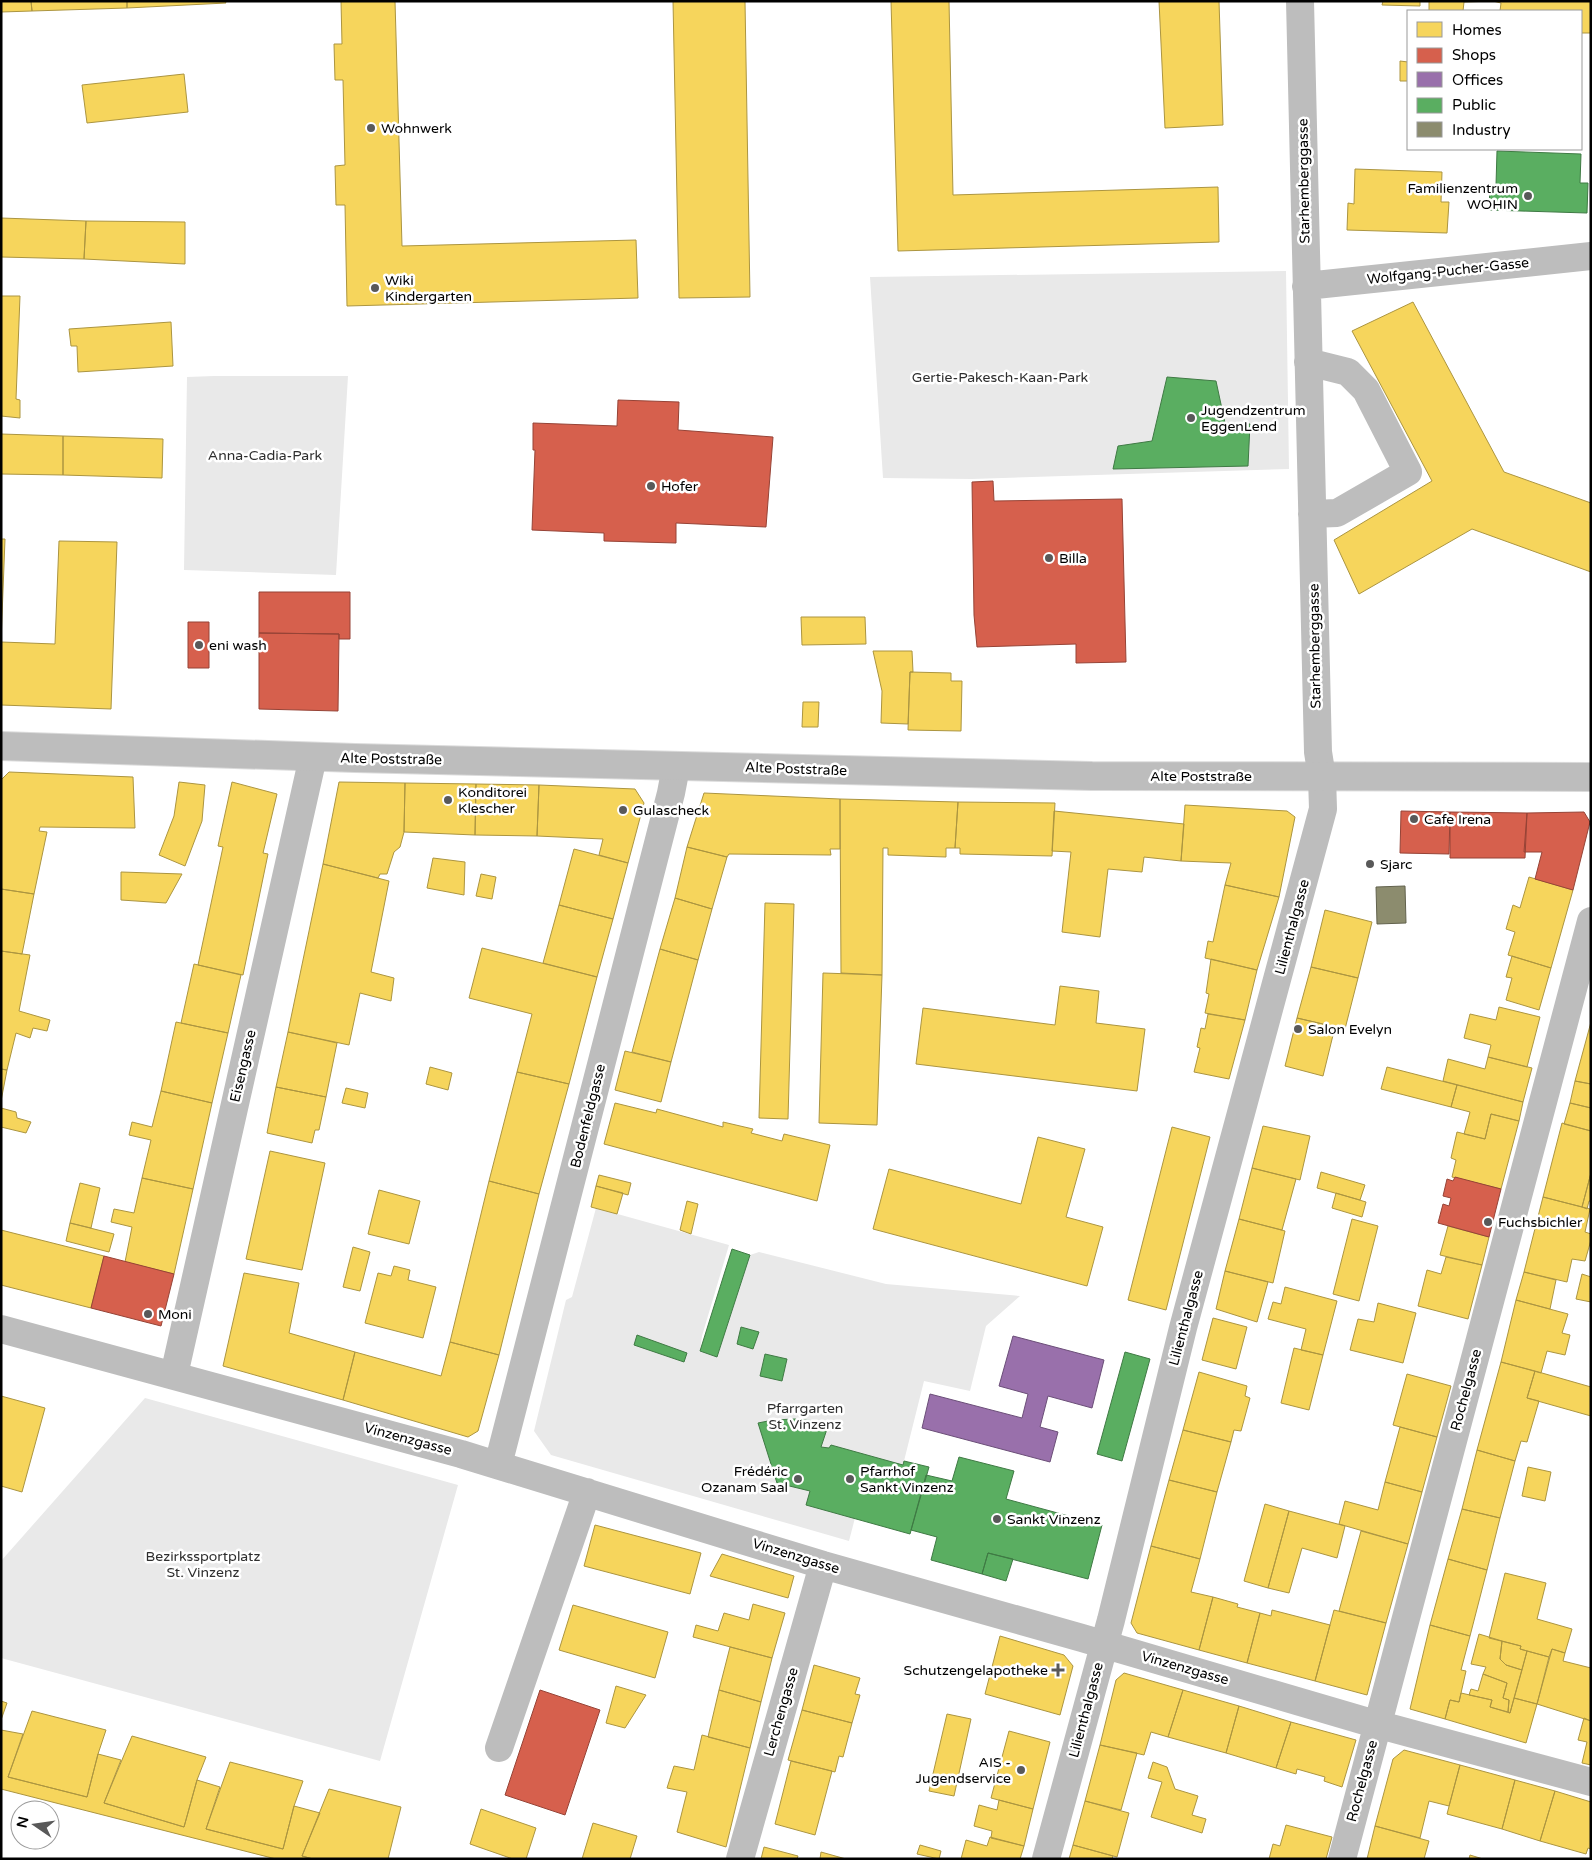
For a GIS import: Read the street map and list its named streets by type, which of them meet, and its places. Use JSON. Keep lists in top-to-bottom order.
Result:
{
  "streets": {
    "street": [
      "Starhemberggasse",
      "Wolfgang-Pucher-Gasse",
      "Alte Poststraße",
      "Lilienthalgasse",
      "Eisengasse",
      "Bodenfeldgasse",
      "Rochelgasse",
      "Vinzenzgasse",
      "Lerchengasse"
    ]
  },
  "crossings": [
    ["Starhemberggasse", "Wolfgang-Pucher-Gasse"],
    ["Starhemberggasse", "Alte Poststraße"],
    ["Starhemberggasse", "Lilienthalgasse"],
    ["Alte Poststraße", "Lilienthalgasse"],
    ["Alte Poststraße", "Eisengasse"],
    ["Alte Poststraße", "Bodenfeldgasse"],
    ["Lilienthalgasse", "Vinzenzgasse"],
    ["Eisengasse", "Vinzenzgasse"],
    ["Bodenfeldgasse", "Vinzenzgasse"],
    ["Rochelgasse", "Vinzenzgasse"],
    ["Vinzenzgasse", "Lerchengasse"]
  ],
  "parks": [
    "Gertie-Pakesch-Kaan-Park",
    "Anna-Cadia-Park",
    "Pfarrgarten St. Vinzenz",
    "Bezirkssportplatz St. Vinzenz"
  ],
  "places": {
    "other": [
      "Wohnwerk",
      "Familienzentrum WOHIN",
      "Wiki Kindergarten",
      "Jugendzentrum EggenLend",
      "Hofer",
      "Billa",
      "eni wash",
      "Konditorei Klescher",
      "Gulascheck",
      "Cafe Irena",
      "Sjarc",
      "Salon Evelyn",
      "Fuchsbichler",
      "Moni",
      "Frédéric Ozanam Saal",
      "Pfarrhof Sankt Vinzenz",
      "Sankt Vinzenz",
      "AIS - Jugendservice"
    ],
    "health": ["Schutzengelapotheke"]
  },
  "legend": [
    "Homes",
    "Shops",
    "Offices",
    "Public",
    "Industry"
  ],
  "north": "left"
}
